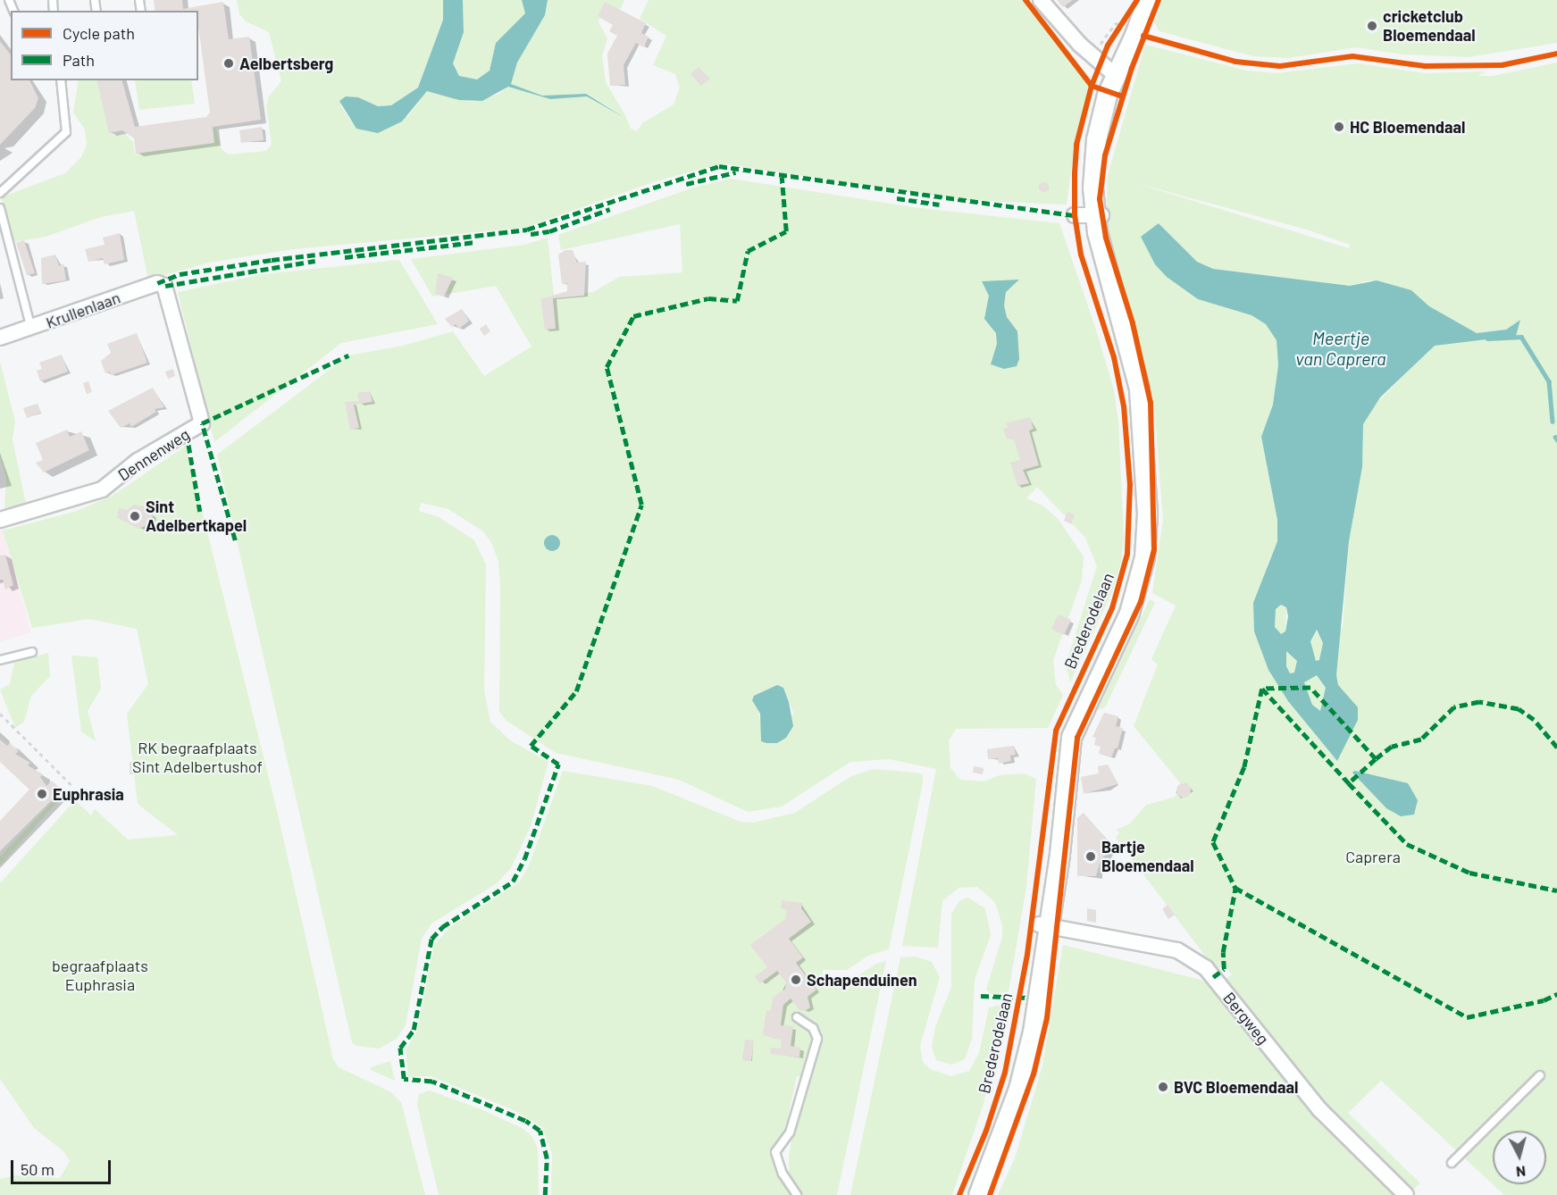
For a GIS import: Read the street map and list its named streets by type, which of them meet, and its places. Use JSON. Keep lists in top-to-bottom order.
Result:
{
  "streets": {
    "street": [
      "Krullenlaan",
      "Dennenweg",
      "Brederodelaan",
      "Bergweg"
    ]
  },
  "crossings": [
    ["Krullenlaan", "Dennenweg"],
    ["Brederodelaan", "Bergweg"]
  ],
  "water": ["Meertje van Caprera"],
  "parks": ["RK begraafplaats Sint Adelbertushof", "Caprera", "begraafplaats Euphrasia"],
  "places": [
    "cricketclub Bloemendaal",
    "Aelbertsberg",
    "HC Bloemendaal",
    "Sint Adelbertkapel",
    "Euphrasia",
    "Bartje Bloemendaal",
    "Schapenduinen",
    "BVC Bloemendaal"
  ],
  "legend": ["Cycle path", "Path"],
  "scale_bar": "50 m",
  "north": "bottom"
}
